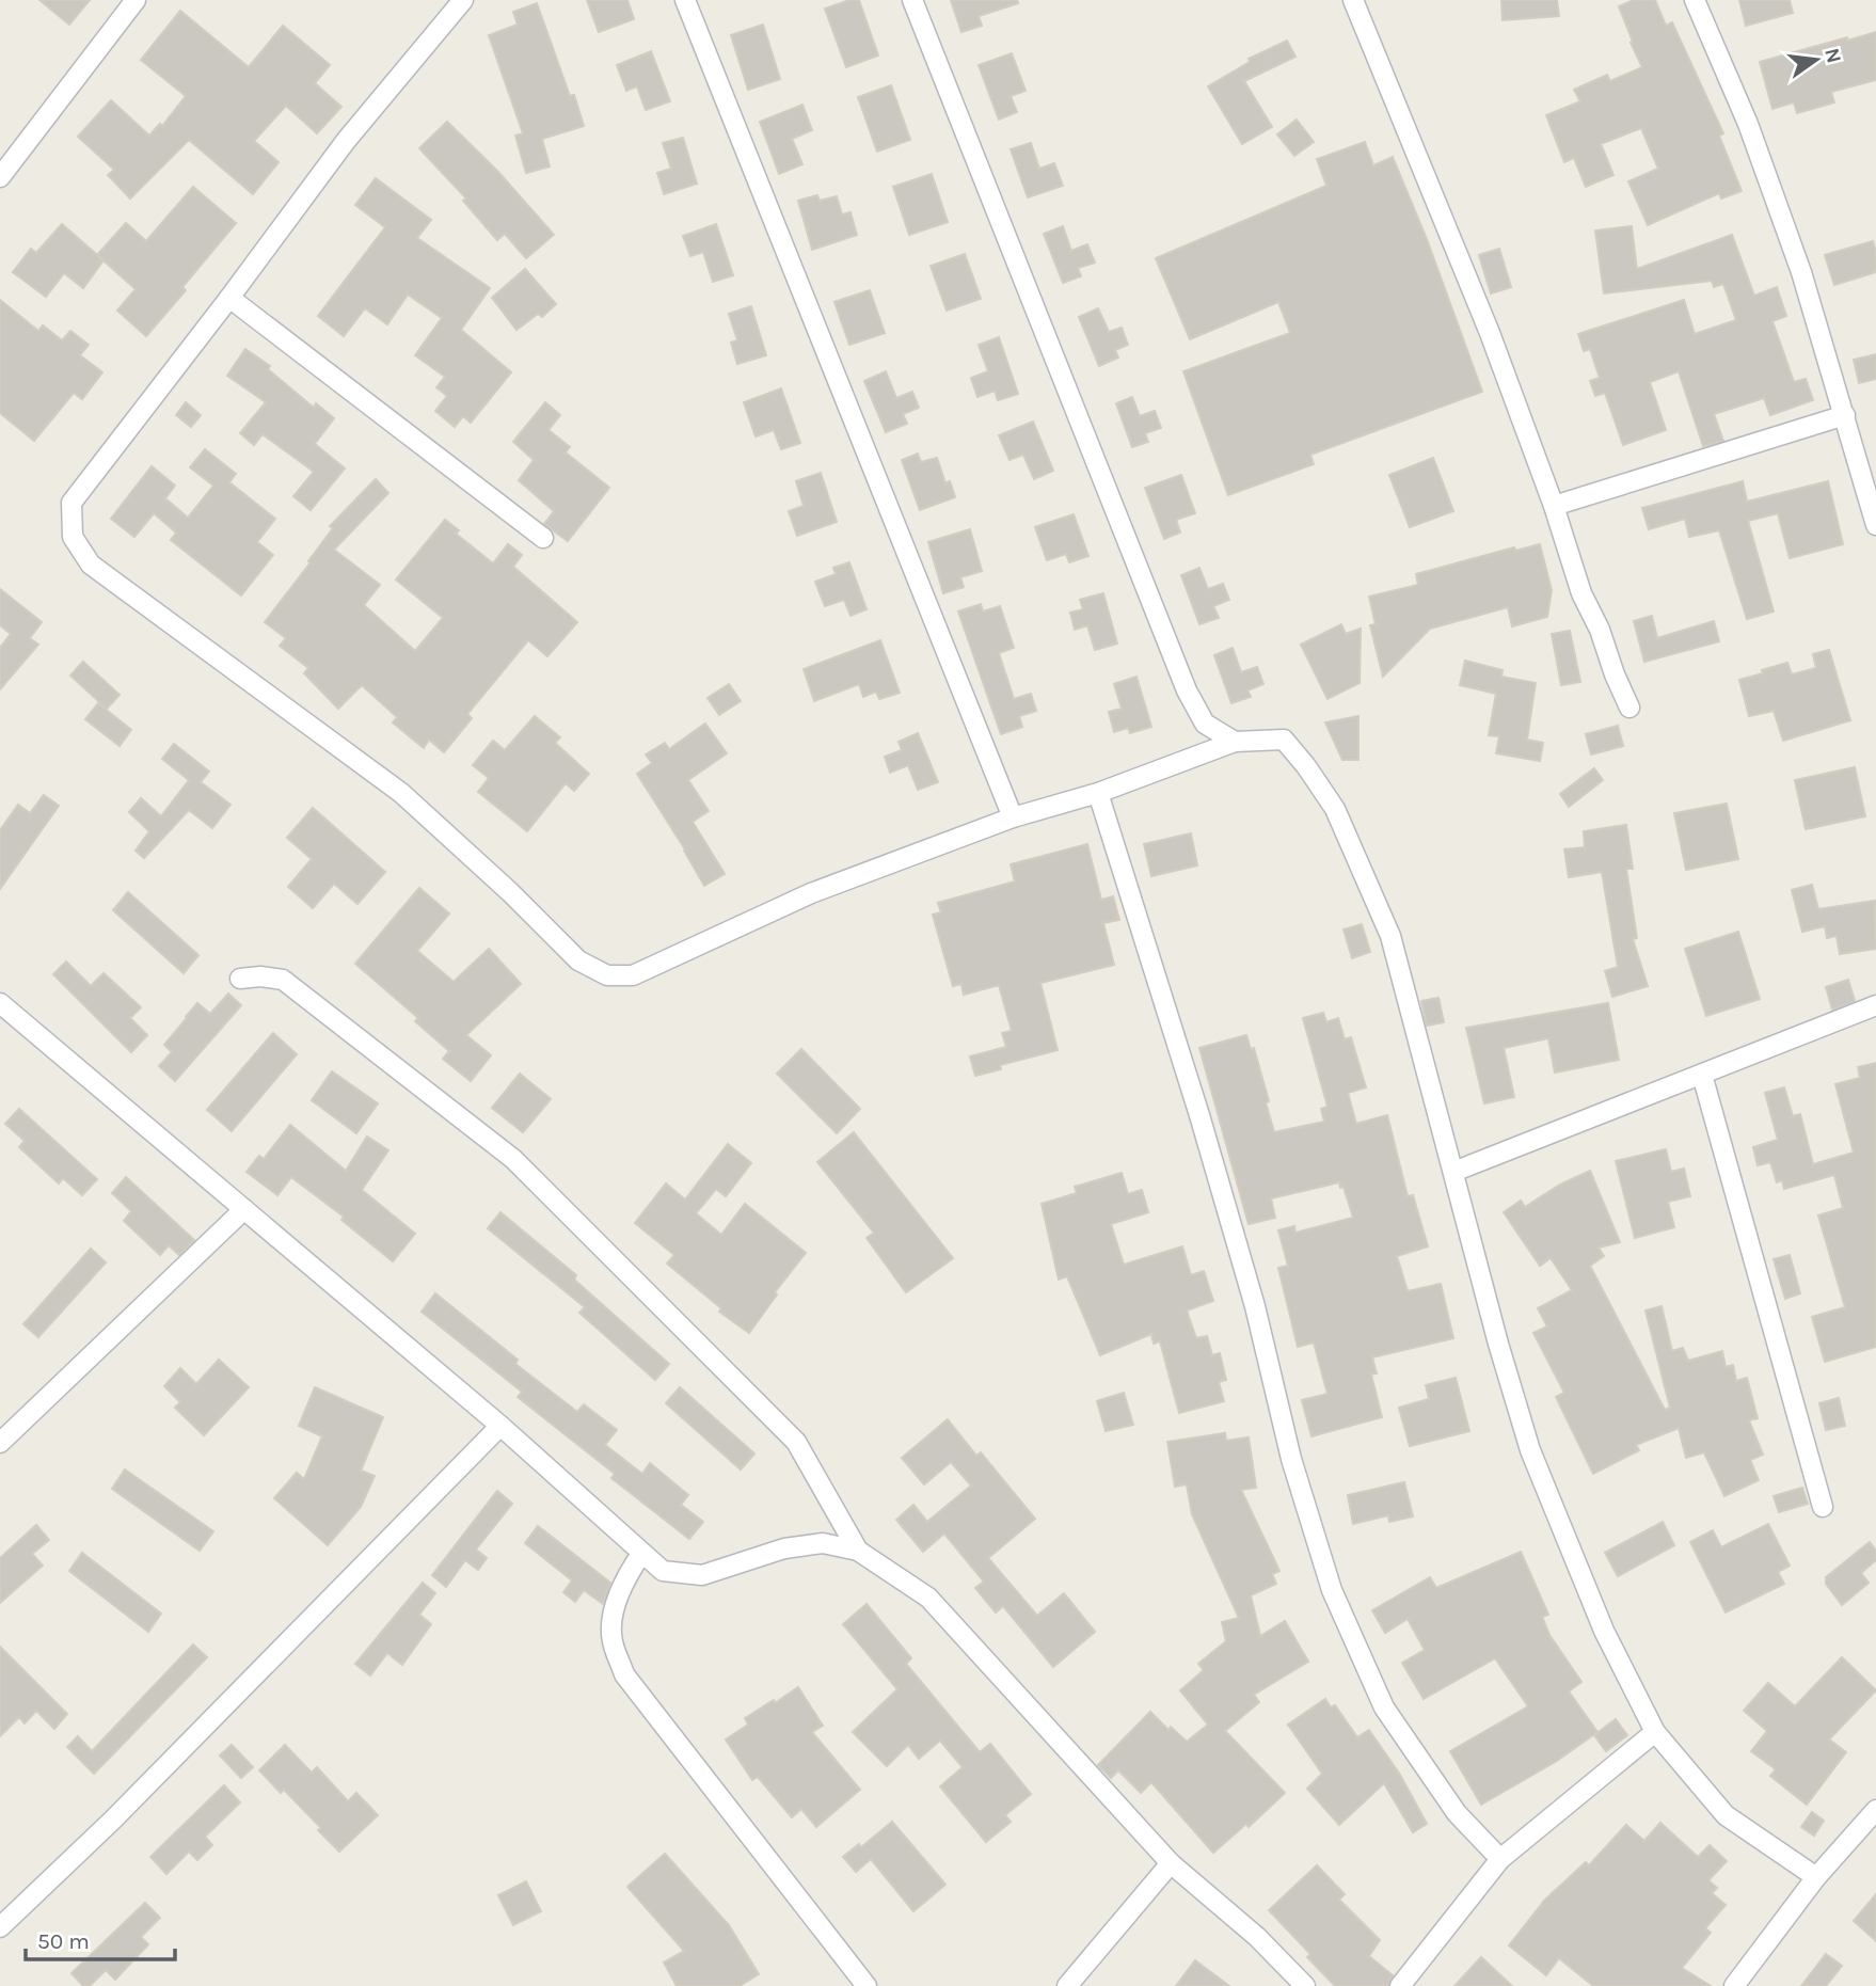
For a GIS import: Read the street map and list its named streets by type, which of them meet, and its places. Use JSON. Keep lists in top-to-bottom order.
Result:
{
  "scale_bar": "50 m",
  "north": "right"
}
